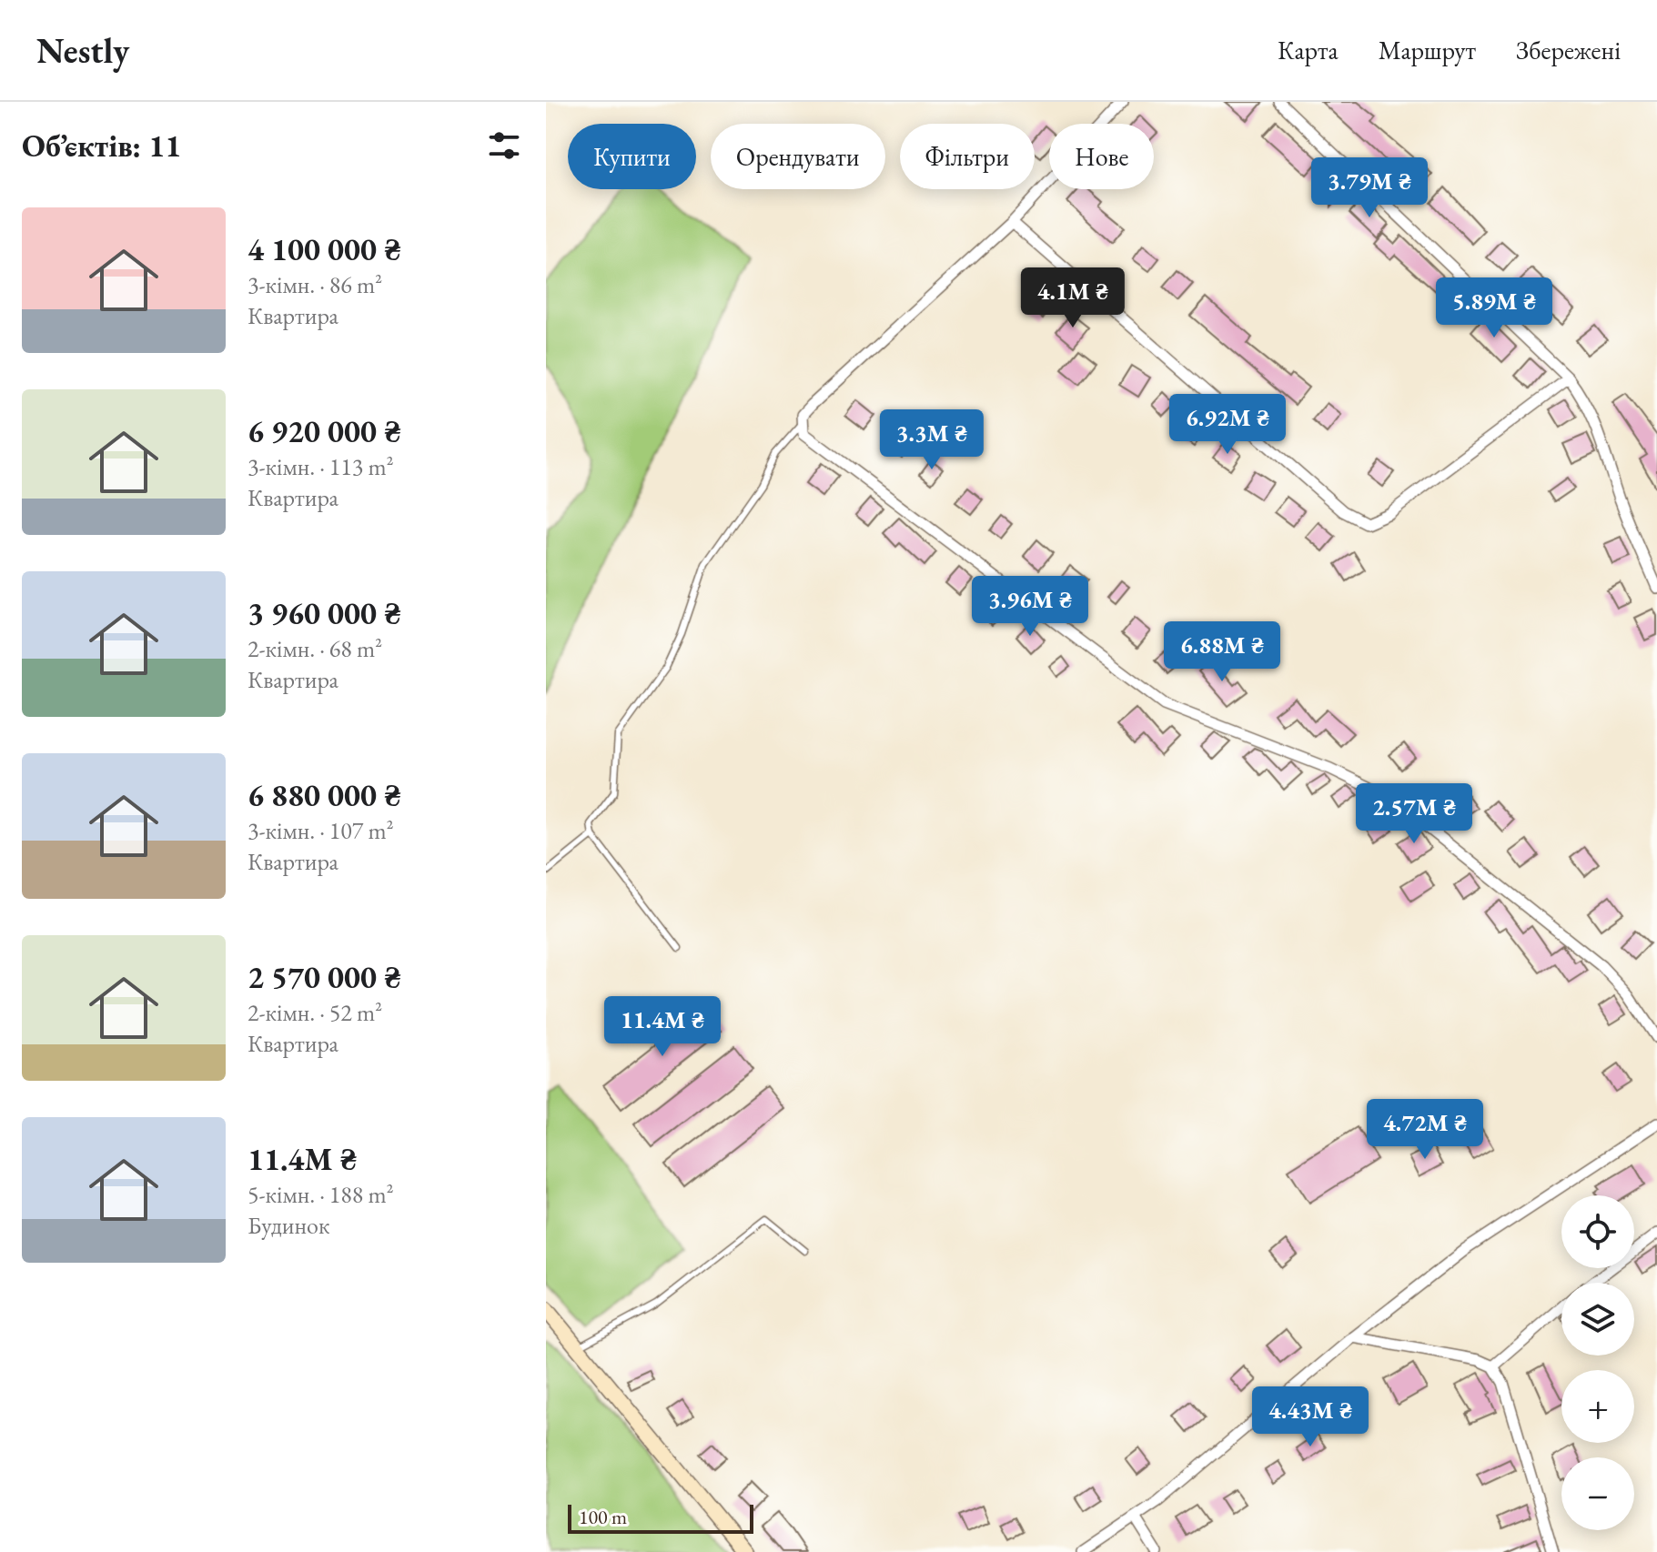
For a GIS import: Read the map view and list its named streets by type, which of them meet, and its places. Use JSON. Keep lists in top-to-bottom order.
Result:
{
  "scale_bar": "100 m",
  "page": {
    "header": "Nestly",
    "nav": ["Карта", "Маршрут", "Збережені"],
    "heading": "Об’єктів: 11",
    "chip": [
      "Купити",
      "Орендувати",
      "Фільтри",
      "Нове"
    ],
    "price": [
      "3.79M ₴",
      "4.1M ₴",
      "5.89M ₴",
      "6.92M ₴",
      "3.3M ₴",
      "3.96M ₴",
      "6.88M ₴",
      "2.57M ₴",
      "11.4M ₴",
      "4.72M ₴",
      "4.43M ₴"
    ],
    "list": [
      {
        "name": "4 100 000 ₴",
        "note": "3-кімн. · 86 m² · Квартира"
      },
      {
        "name": "6 920 000 ₴",
        "note": "3-кімн. · 113 m² · Квартира"
      },
      {
        "name": "3 960 000 ₴",
        "note": "2-кімн. · 68 m² · Квартира"
      },
      {
        "name": "6 880 000 ₴",
        "note": "3-кімн. · 107 m² · Квартира"
      },
      {
        "name": "2 570 000 ₴",
        "note": "2-кімн. · 52 m² · Квартира"
      },
      {
        "name": "11.4M ₴",
        "note": "5-кімн. · 188 m² · Будинок"
      }
    ],
    "map_buttons": ["+", "−"],
    "scale": "100 m"
  }
}
